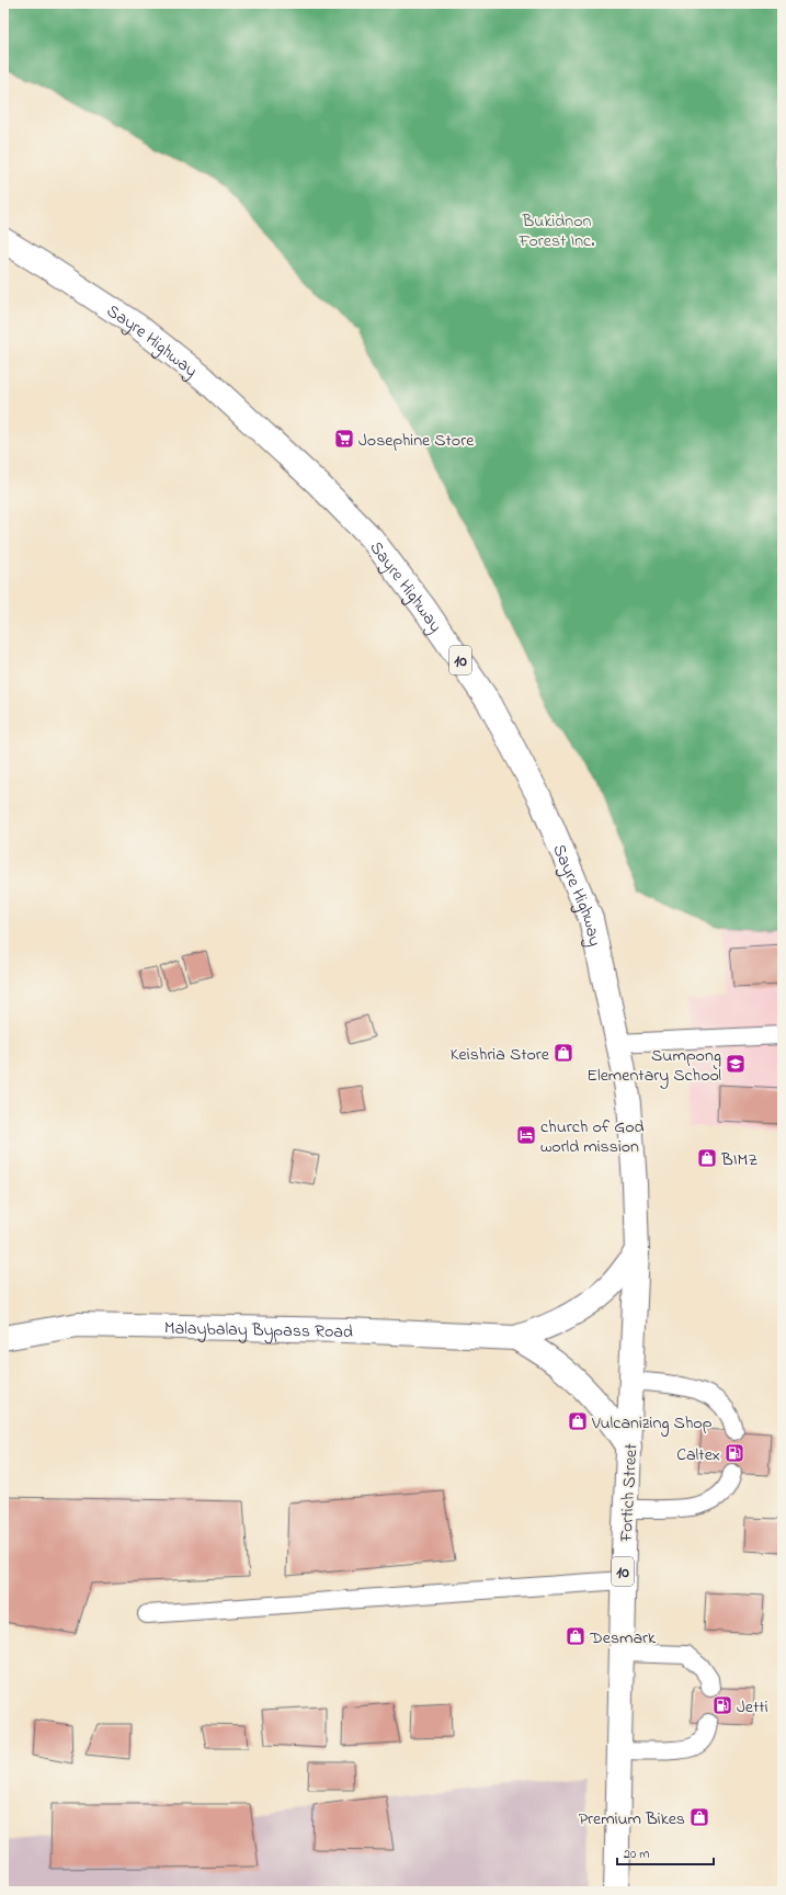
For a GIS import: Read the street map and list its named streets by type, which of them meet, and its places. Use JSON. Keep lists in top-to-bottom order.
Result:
{
  "streets": {
    "main road": [
      "Sayre Highway",
      "10",
      "Malaybalay Bypass Road",
      "Fortich Street"
    ]
  },
  "crossings": [
    ["Sayre Highway", "Malaybalay Bypass Road"],
    ["Sayre Highway", "Fortich Street"],
    ["Malaybalay Bypass Road", "Fortich Street"]
  ],
  "parks": ["Bukidnon Forest Inc."],
  "places": {
    "supermarket": ["Josephine Store"],
    "shop": [
      "Keishria Store",
      "BIMZ",
      "Vulcanizing Shop",
      "Desmark",
      "Premium Bikes"
    ],
    "school or university": ["Sumpong Elementary School"],
    "hotel": ["church of God world mission"],
    "fuel station": ["Caltex", "Jetti"]
  },
  "scale_bar": "20 m"
}
